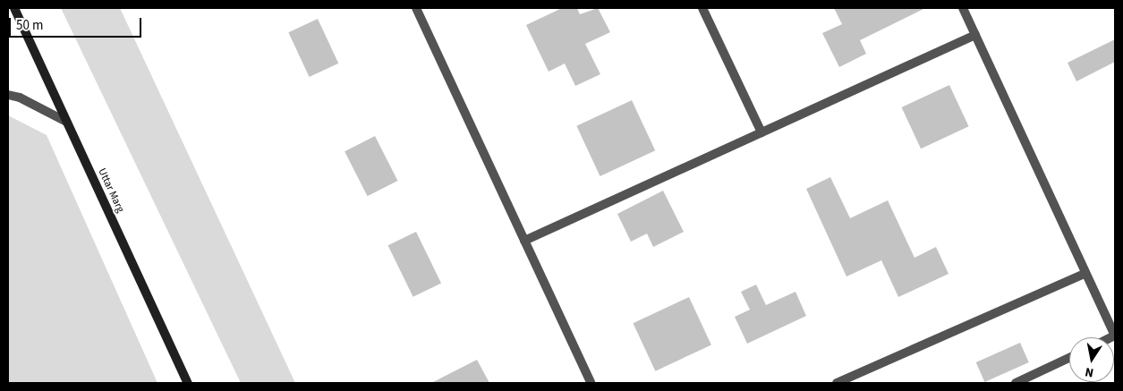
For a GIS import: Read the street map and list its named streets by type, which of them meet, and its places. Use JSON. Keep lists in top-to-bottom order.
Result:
{
  "streets": {
    "main road": ["Uttar Marg"]
  },
  "scale_bar": "50 m",
  "north": "bottom"
}
